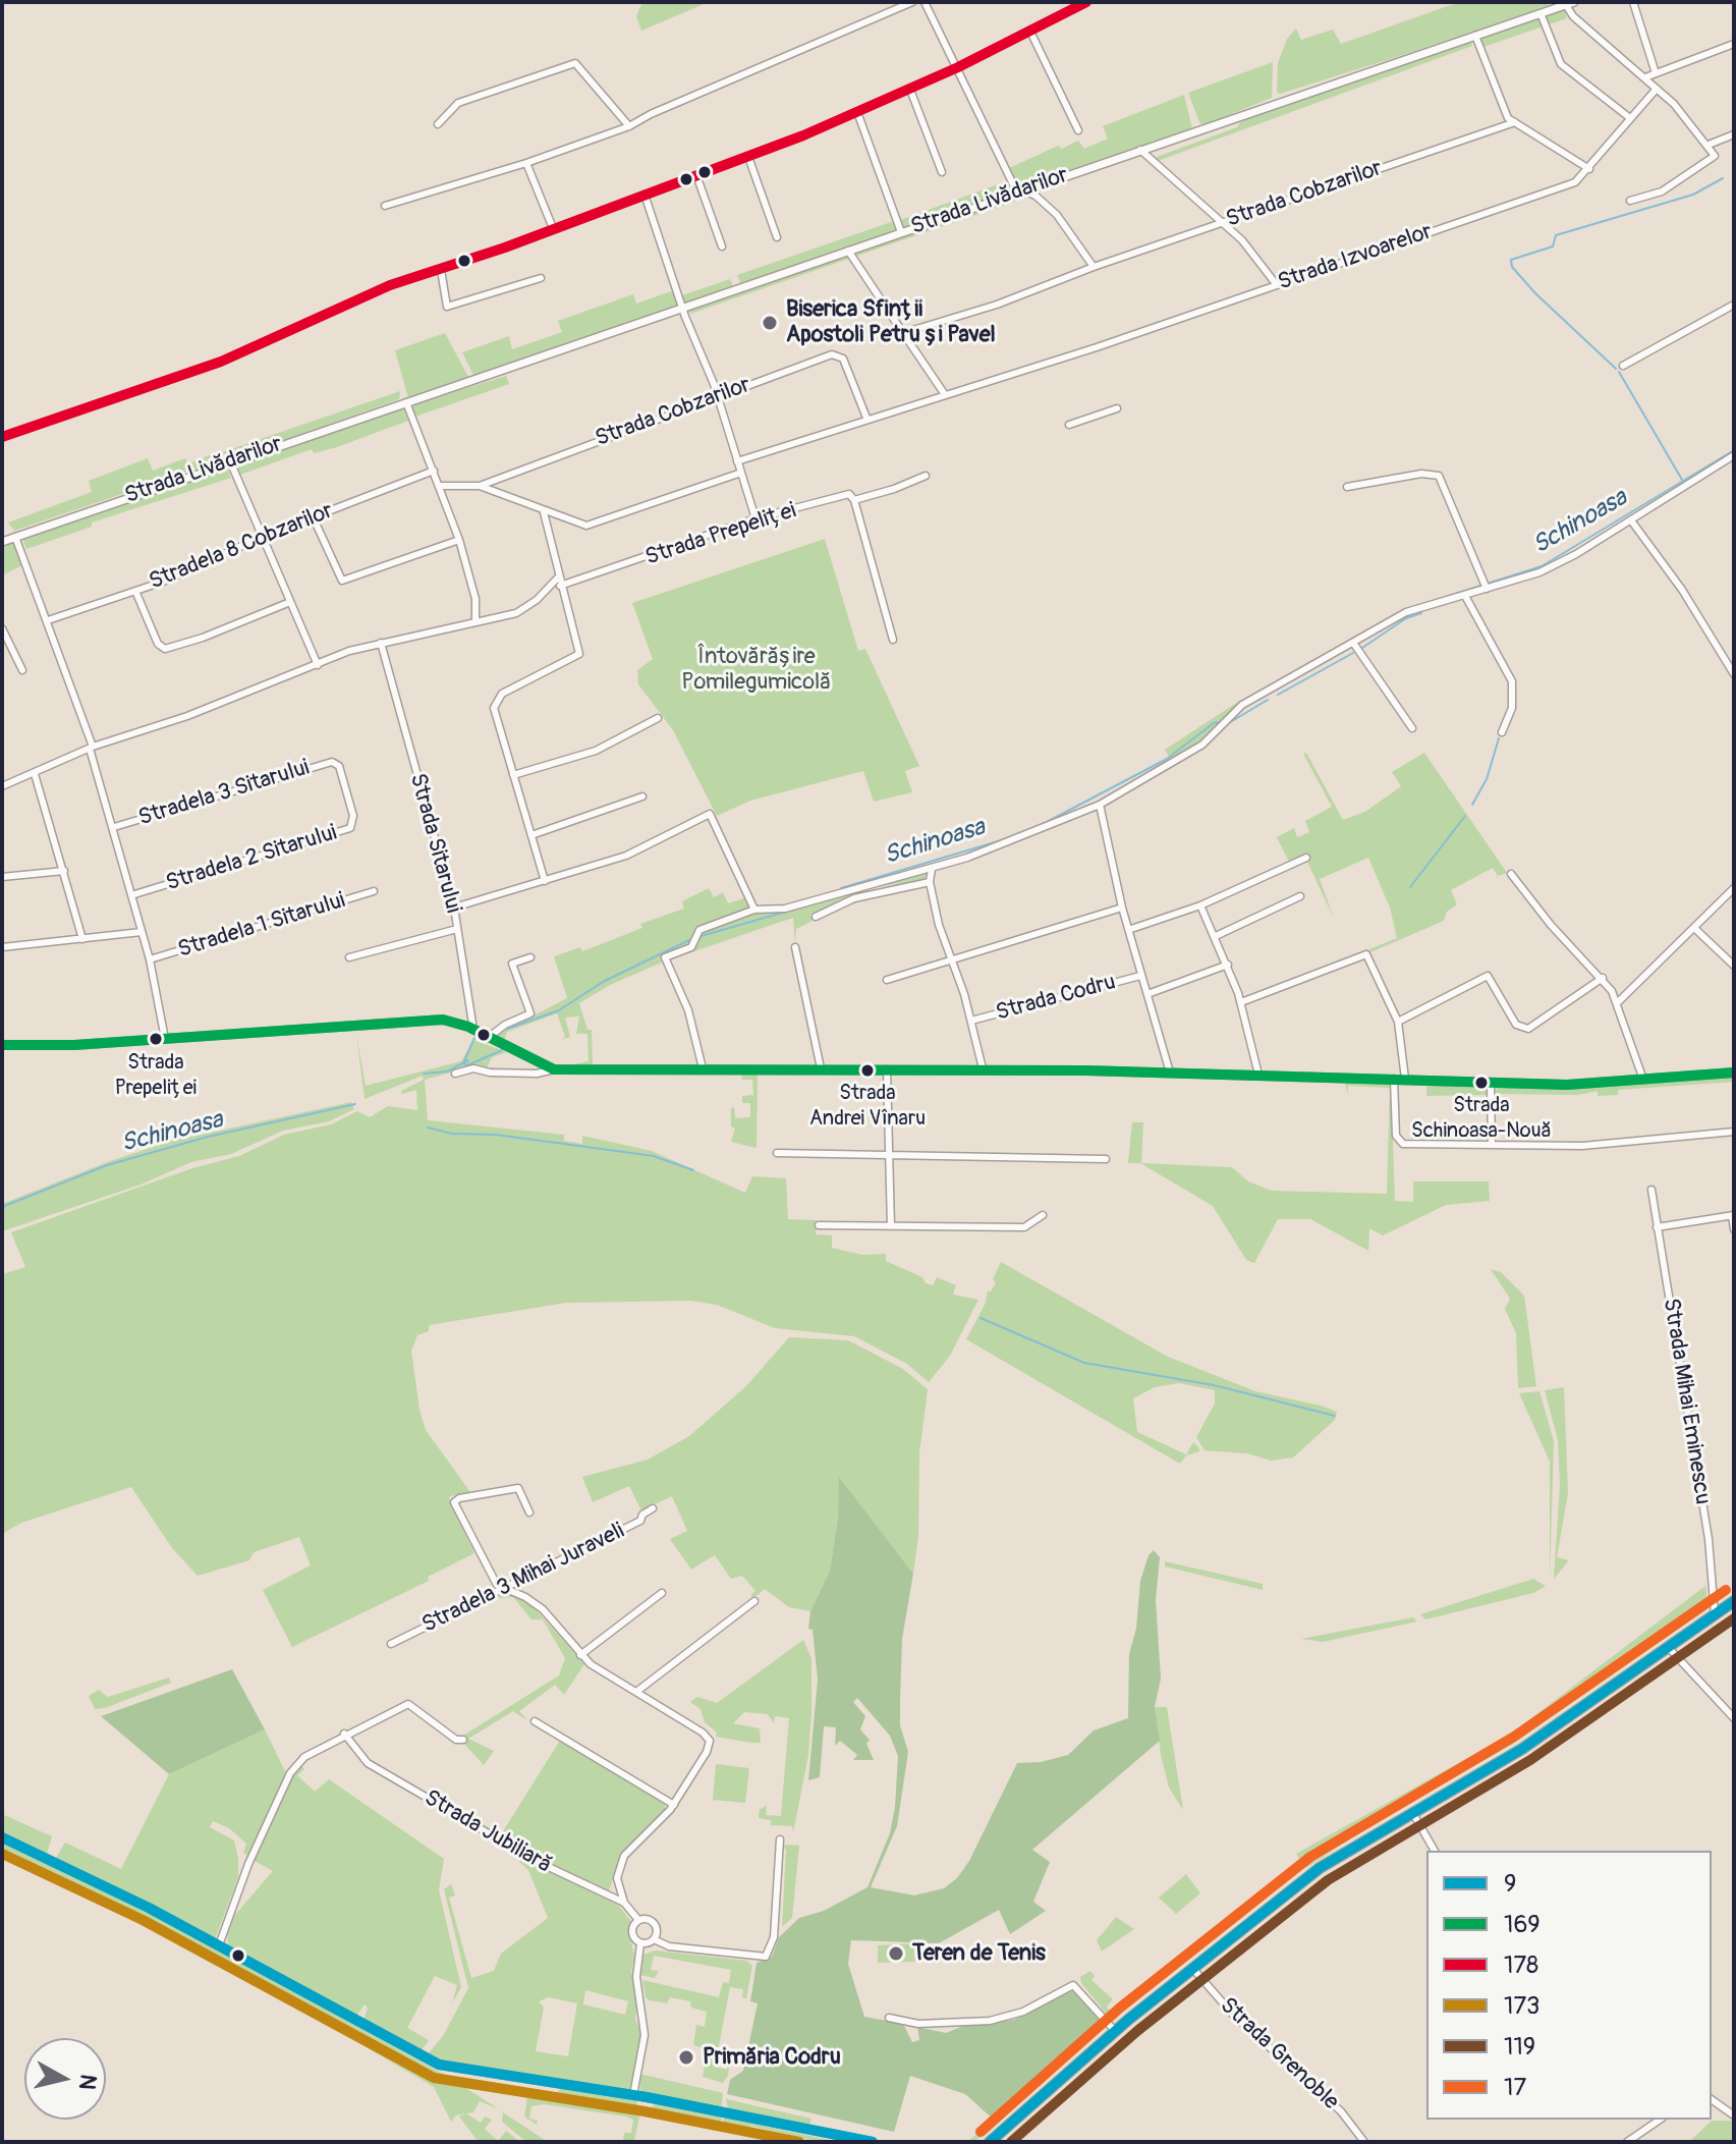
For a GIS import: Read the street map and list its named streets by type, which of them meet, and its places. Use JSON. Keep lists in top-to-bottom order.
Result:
{
  "streets": {
    "street": [
      "Strada Cobzarilor",
      "Strada Livădarilor",
      "Strada Izvoarelor",
      "Strada Prepeliței",
      "Stradela 8 Cobzarilor",
      "Stradela 3 Sitarului",
      "Strada Sitarului",
      "Stradela 2 Sitarului",
      "Stradela 1 Sitarului",
      "Strada Codru",
      "Strada Mihai Eminescu",
      "Stradela 3 Mihai Juraveli",
      "Strada Jubiliară",
      "Strada Grenoble"
    ]
  },
  "crossings": [
    ["Strada Cobzarilor", "Strada Izvoarelor"],
    ["Strada Prepeliței", "Strada Sitarului"],
    ["Stradela 3 Sitarului", "Stradela 2 Sitarului"]
  ],
  "water": ["Schinoasa"],
  "parks": ["Întovărășire Pomilegumicolă"],
  "places": [
    "Biserica Sfinții Apostoli Petru și Pavel",
    "Strada Prepeliței",
    "Strada Andrei Vînaru",
    "Strada Schinoasa-Nouă",
    "Teren de Tenis",
    "Primăria Codru"
  ],
  "lines": [
    "transit line 178",
    "transit line 169",
    "transit line 17",
    "transit line 9",
    "transit line 119",
    "transit line 173"
  ],
  "legend": [
    "9",
    "169",
    "178",
    "173",
    "119",
    "17"
  ],
  "north": "right"
}
